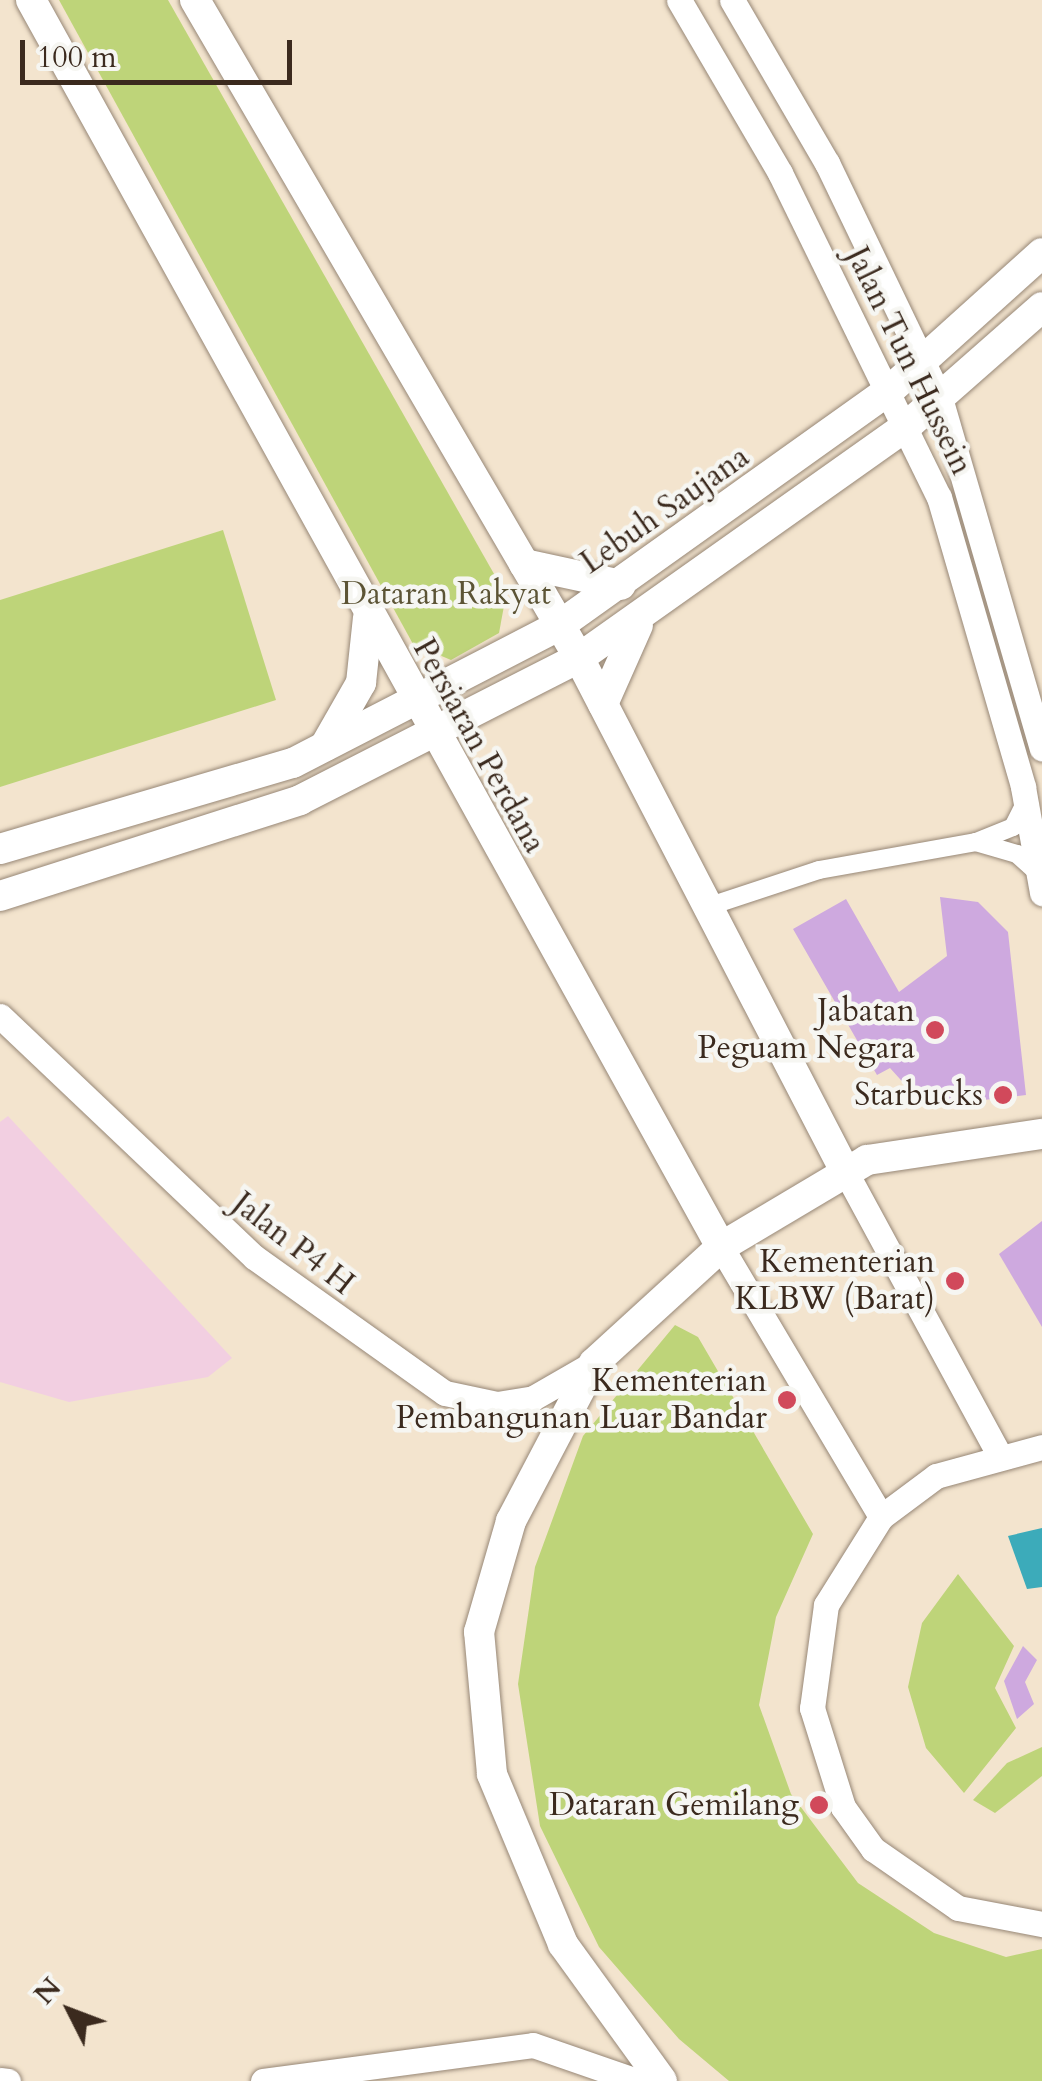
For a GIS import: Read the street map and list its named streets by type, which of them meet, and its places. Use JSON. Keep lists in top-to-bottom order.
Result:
{
  "streets": {
    "main road": ["Lebuh Saujana", "Persiaran Perdana"],
    "street": ["Jalan Tun Hussein", "Jalan P4 H"]
  },
  "crossings": [
    ["Jalan Tun Hussein", "Lebuh Saujana"],
    ["Lebuh Saujana", "Persiaran Perdana"]
  ],
  "parks": ["Dataran Rakyat"],
  "places": [
    "Jabatan Peguam Negara",
    "Starbucks",
    "Kementerian KLBW (Barat)",
    "Kementerian Pembangunan Luar Bandar",
    "Dataran Gemilang"
  ],
  "scale_bar": "100 m",
  "north": "top left"
}
